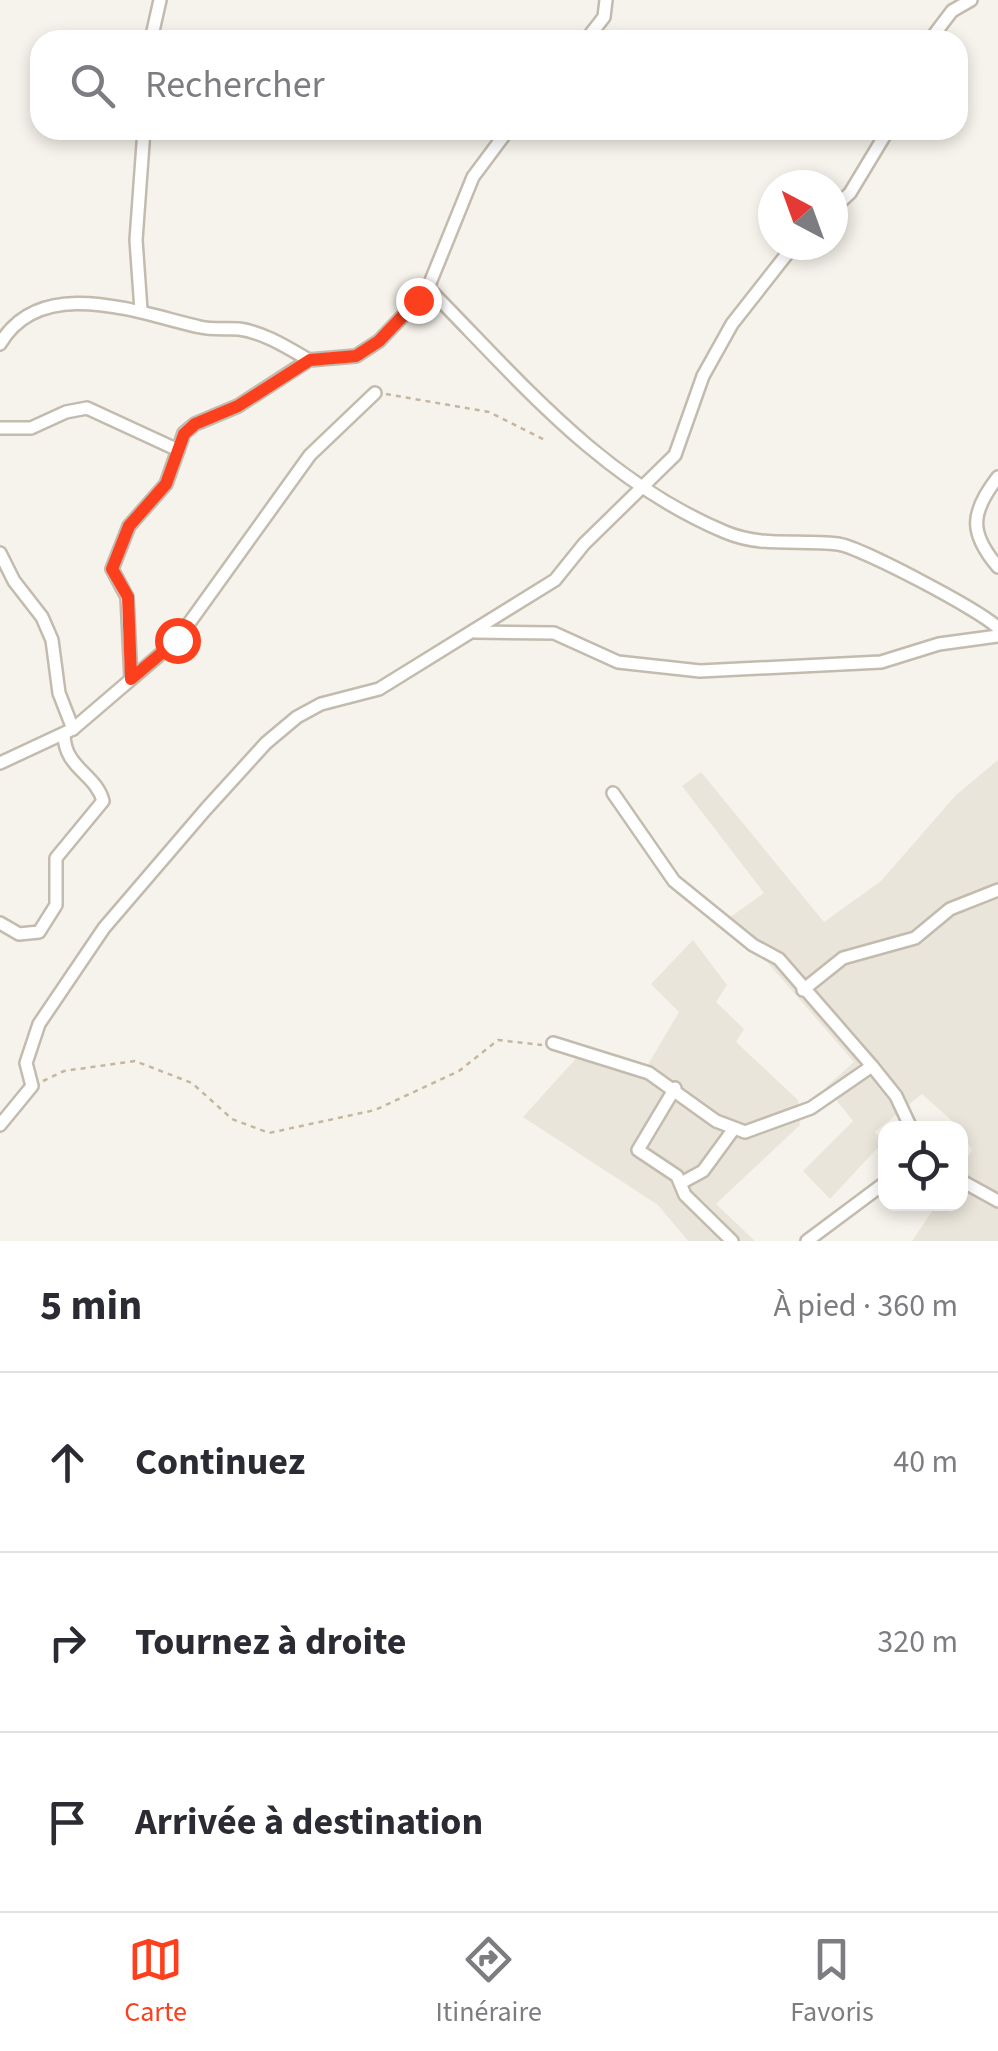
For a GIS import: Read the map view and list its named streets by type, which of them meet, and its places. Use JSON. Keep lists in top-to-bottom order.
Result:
{
  "north": "top left",
  "page": {
    "search": "Rechercher",
    "heading": ["5 min", "À pied · 360 m"],
    "list": [
      ["Continuez", "40 m"],
      ["Tournez à droite", "320 m"],
      "Arrivée à destination"
    ],
    "nav": ["Carte", "Itinéraire", "Favoris"]
  }
}
